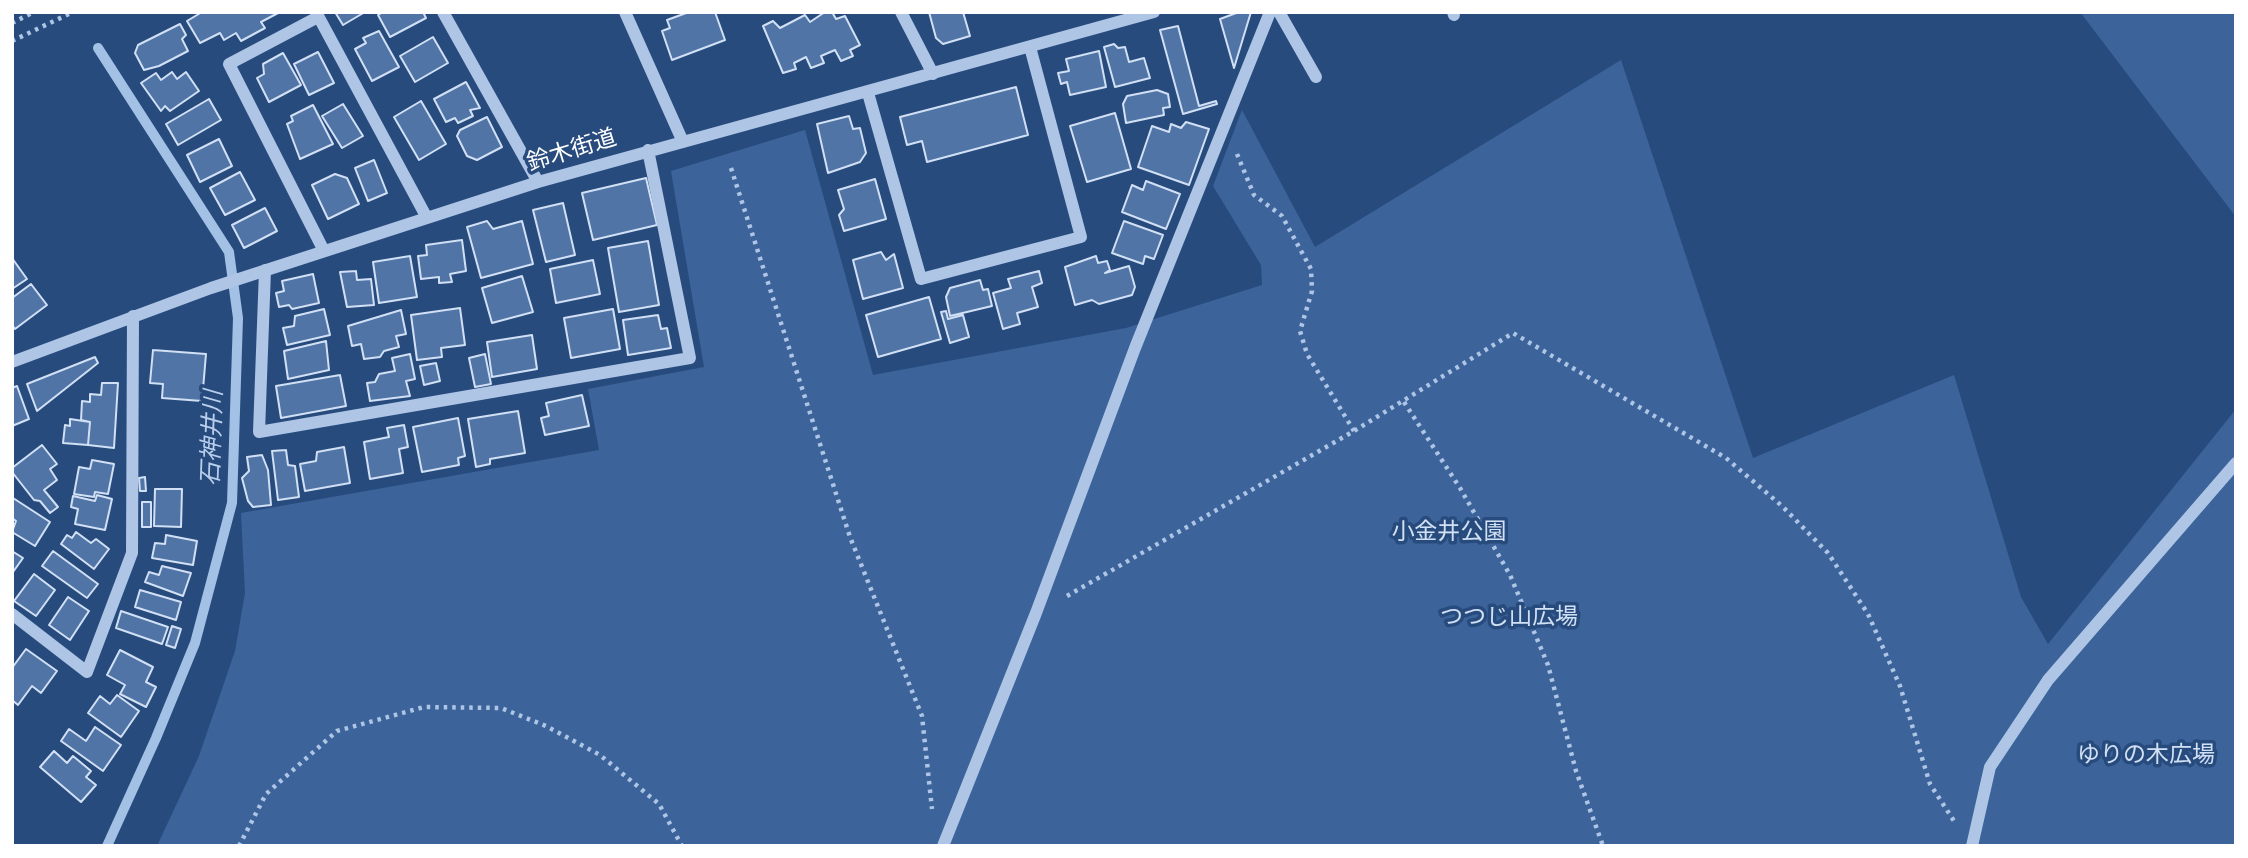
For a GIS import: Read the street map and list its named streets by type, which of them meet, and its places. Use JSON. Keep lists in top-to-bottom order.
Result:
{
  "streets": {
    "street": ["鈴木街道"]
  },
  "water": ["石神井川"],
  "parks": ["小金井公園", "つつじ山広場", "ゆりの木広場"]
}
